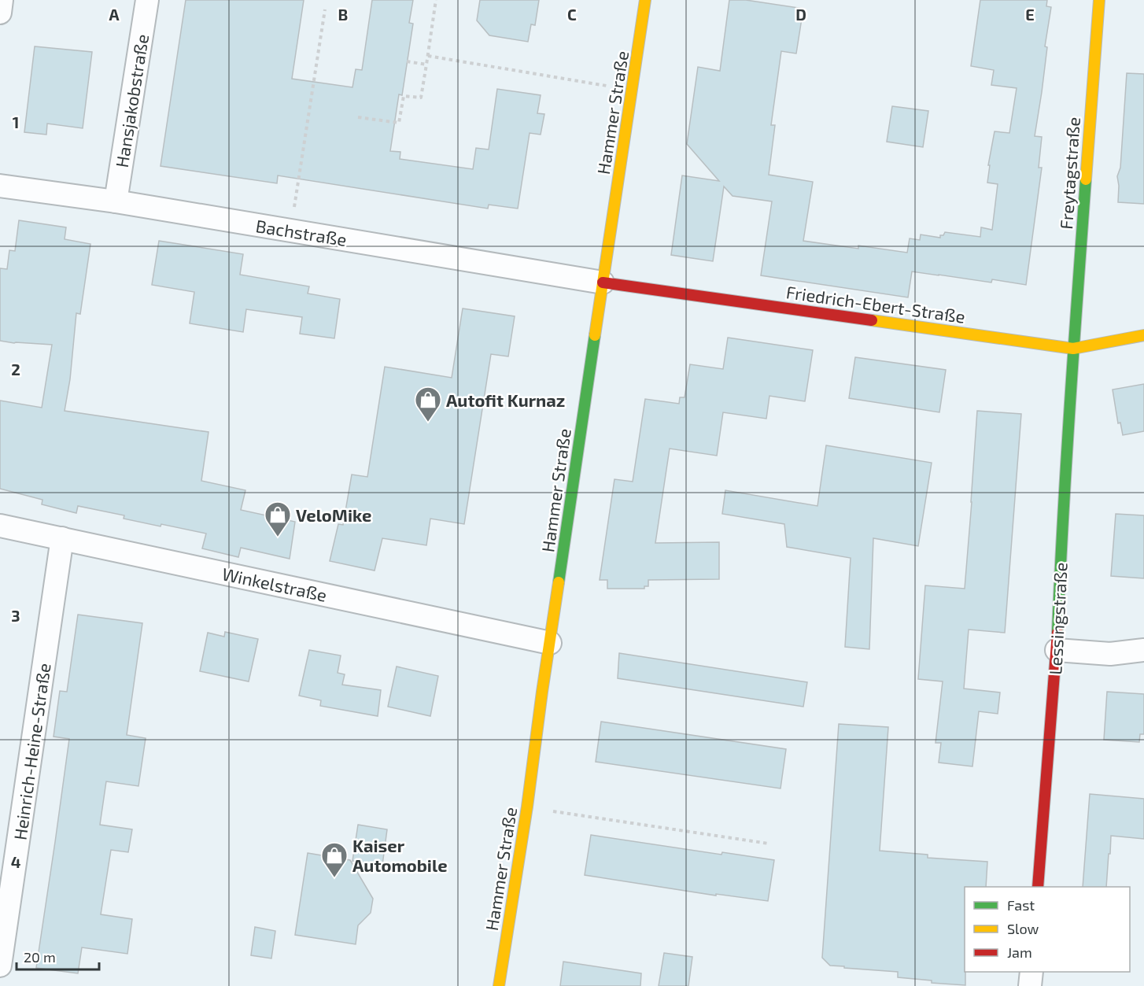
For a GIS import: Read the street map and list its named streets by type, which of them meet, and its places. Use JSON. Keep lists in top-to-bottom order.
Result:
{
  "streets": {
    "street": [
      "Hansjakobstraße",
      "Hammer Straße",
      "Freytagstraße",
      "Bachstraße",
      "Friedrich-Ebert-Straße",
      "Winkelstraße",
      "Lessingstraße",
      "Heinrich-Heine-Straße"
    ]
  },
  "crossings": [
    ["Hansjakobstraße", "Bachstraße"],
    ["Hammer Straße", "Bachstraße"],
    ["Hammer Straße", "Friedrich-Ebert-Straße"],
    ["Hammer Straße", "Winkelstraße"],
    ["Freytagstraße", "Friedrich-Ebert-Straße"],
    ["Freytagstraße", "Lessingstraße"],
    ["Bachstraße", "Friedrich-Ebert-Straße"],
    ["Friedrich-Ebert-Straße", "Lessingstraße"],
    ["Winkelstraße", "Heinrich-Heine-Straße"]
  ],
  "places": {
    "shop": ["Autofit Kurnaz", "VeloMike", "Kaiser Automobile"]
  },
  "legend": ["Fast", "Slow", "Jam"],
  "scale_bar": "20 m",
  "grid": {
    "columns": [
      "A",
      "B",
      "C",
      "D",
      "E"
    ],
    "rows": [
      "1",
      "2",
      "3",
      "4"
    ]
  }
}
